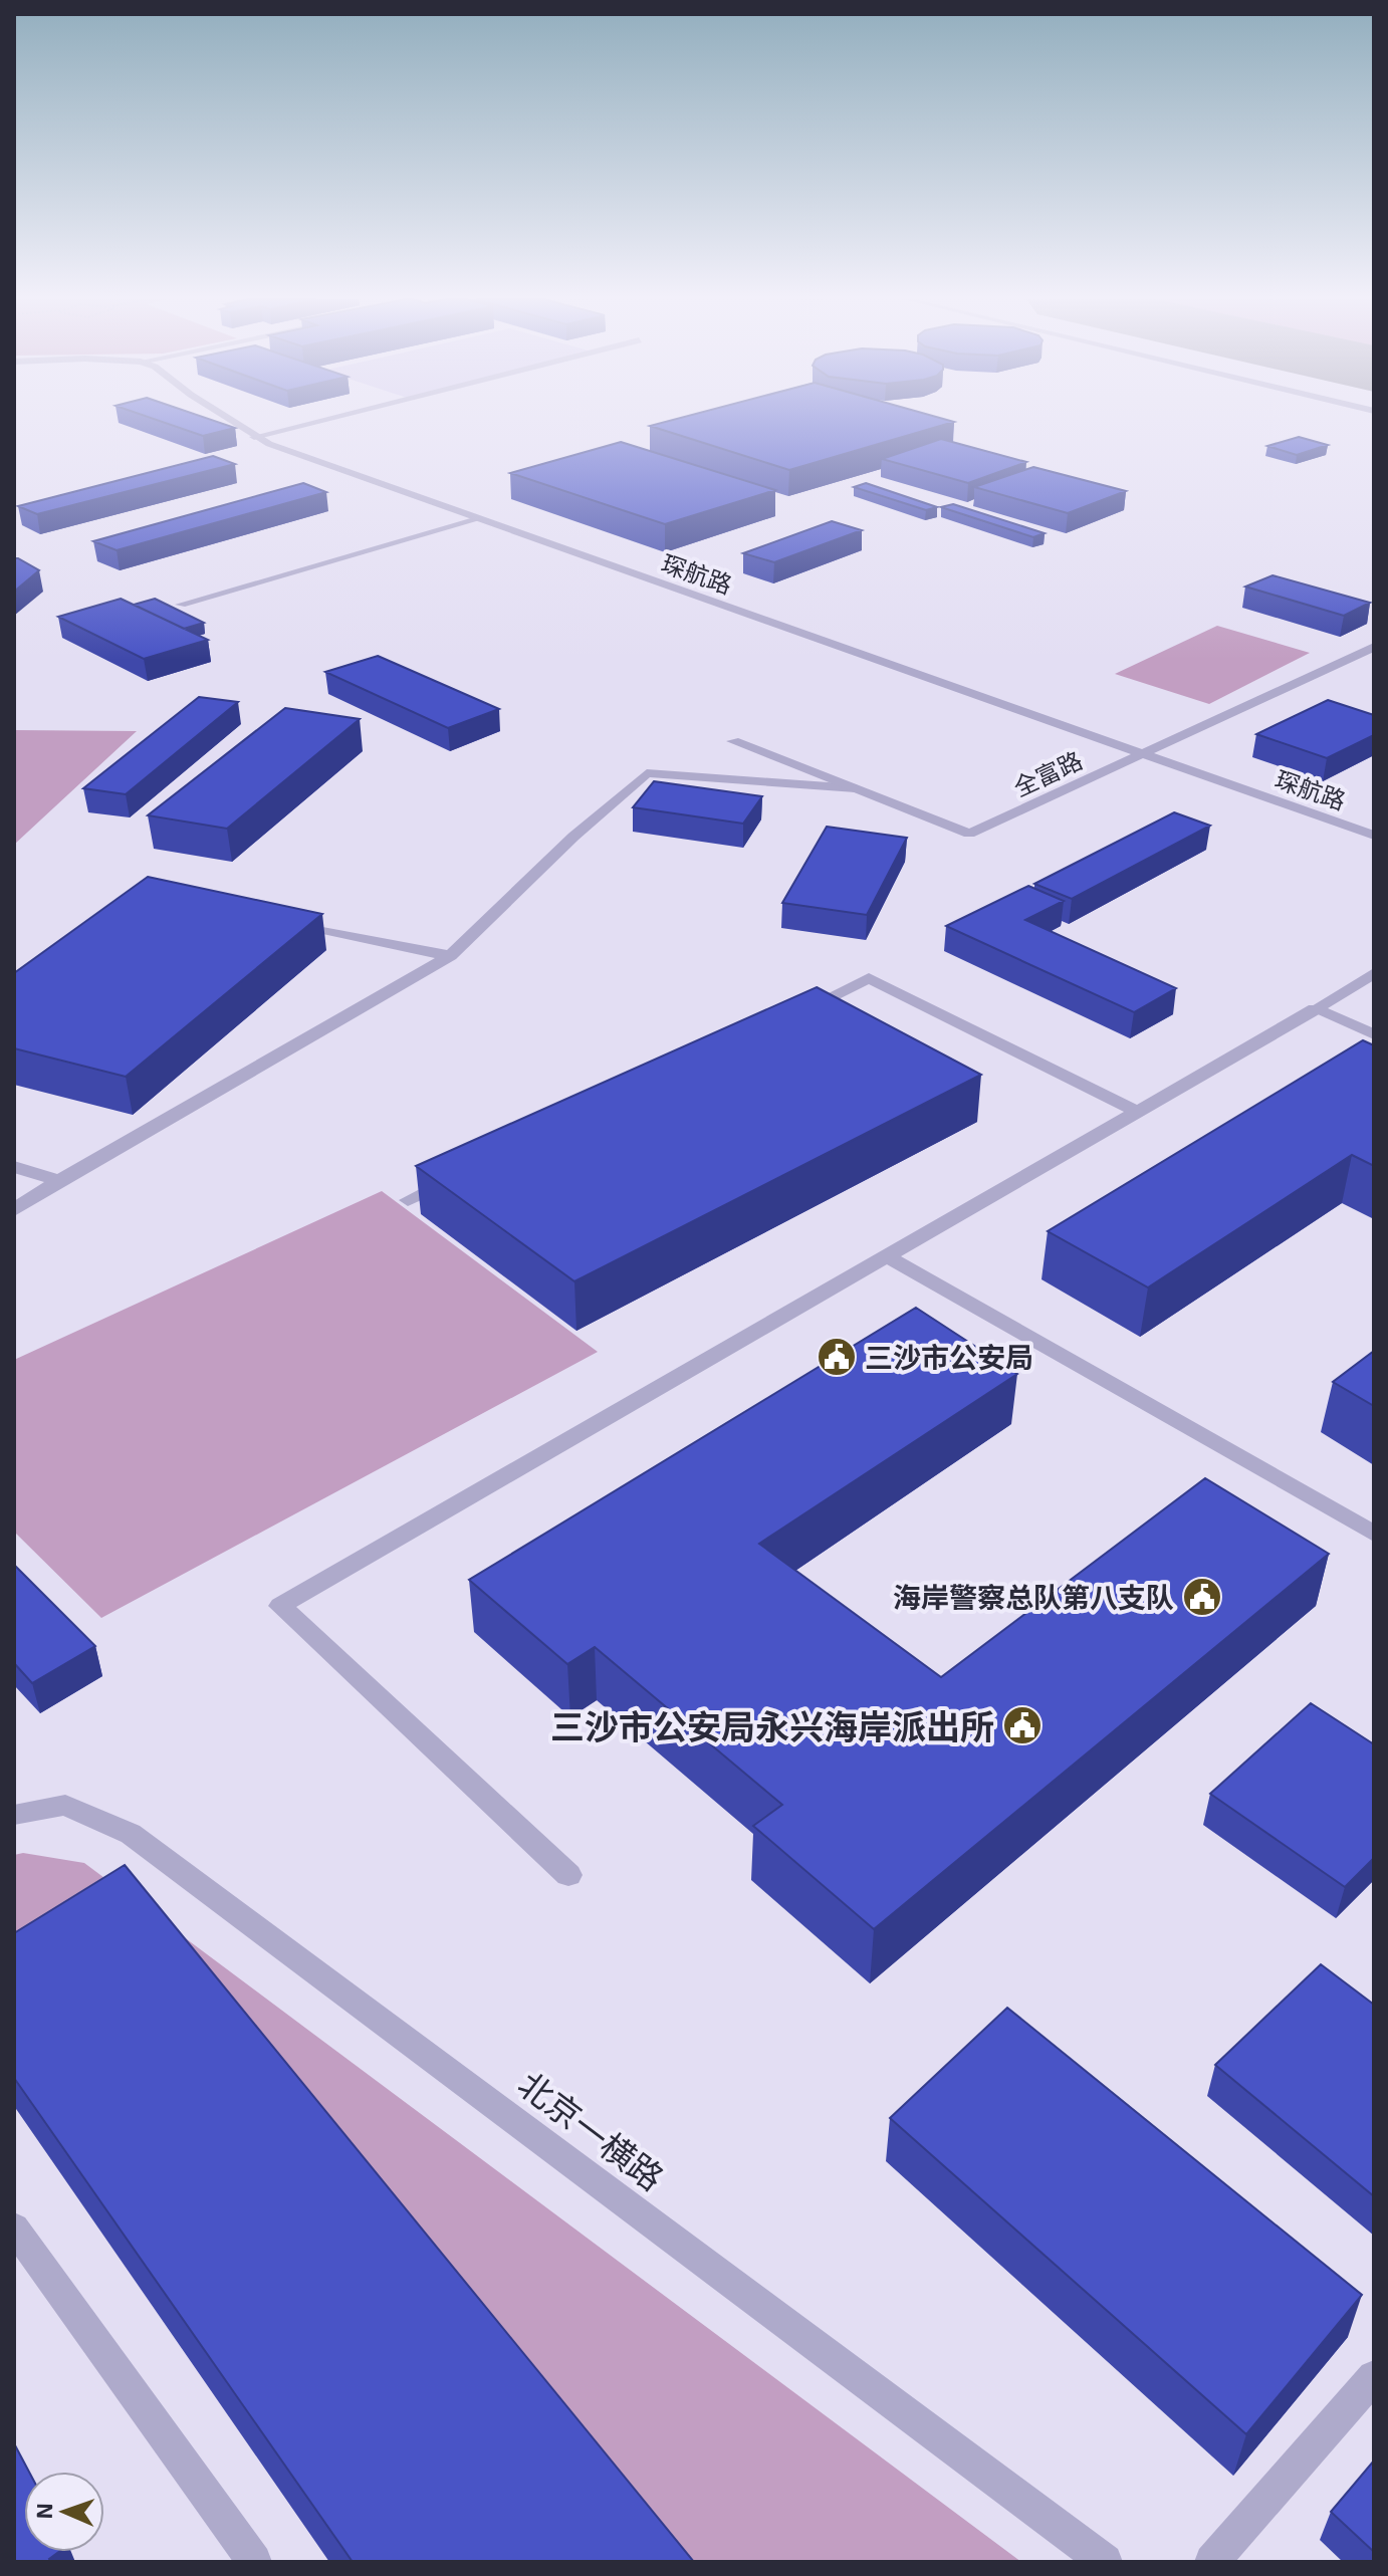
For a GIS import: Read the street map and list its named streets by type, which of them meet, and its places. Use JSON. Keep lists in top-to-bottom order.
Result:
{
  "streets": {
    "street": ["琛航路", "全富路", "北京一横路"]
  },
  "crossings": [
    ["琛航路", "全富路"]
  ],
  "places": {
    "public building": ["三沙市公安局", "海岸警察总队第八支队", "三沙市公安局永兴海岸派出所"]
  },
  "north": "left"
}
